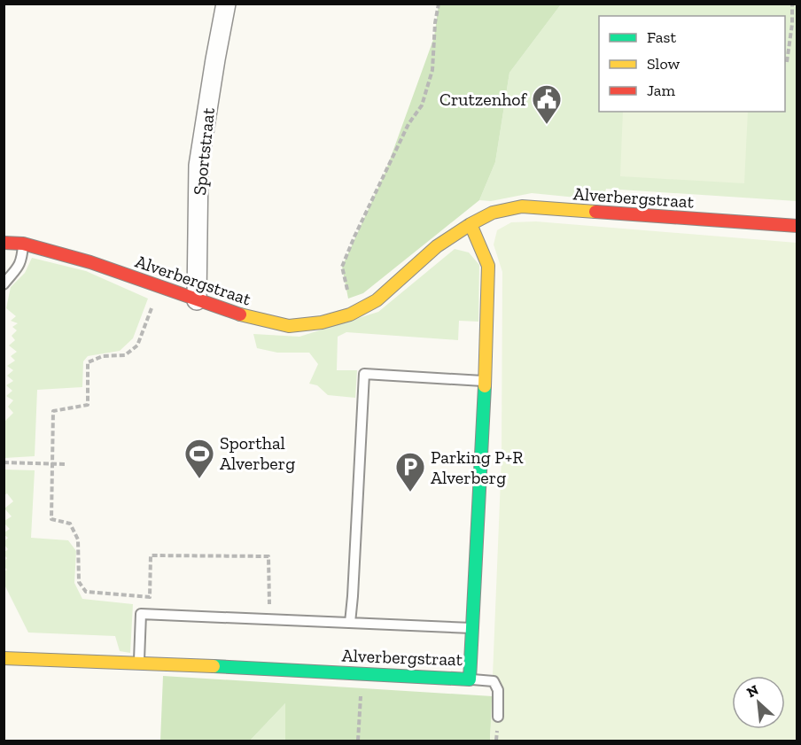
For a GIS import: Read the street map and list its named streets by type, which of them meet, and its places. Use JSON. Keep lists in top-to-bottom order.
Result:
{
  "streets": {
    "street": ["Sportstraat", "Alverbergstraat"]
  },
  "crossings": [
    ["Sportstraat", "Alverbergstraat"]
  ],
  "places": {
    "public building": ["Crutzenhof"],
    "sports": ["Sporthal Alverberg"],
    "parking": ["Parking P+R Alverberg"]
  },
  "legend": ["Fast", "Slow", "Jam"],
  "north": "top left"
}
